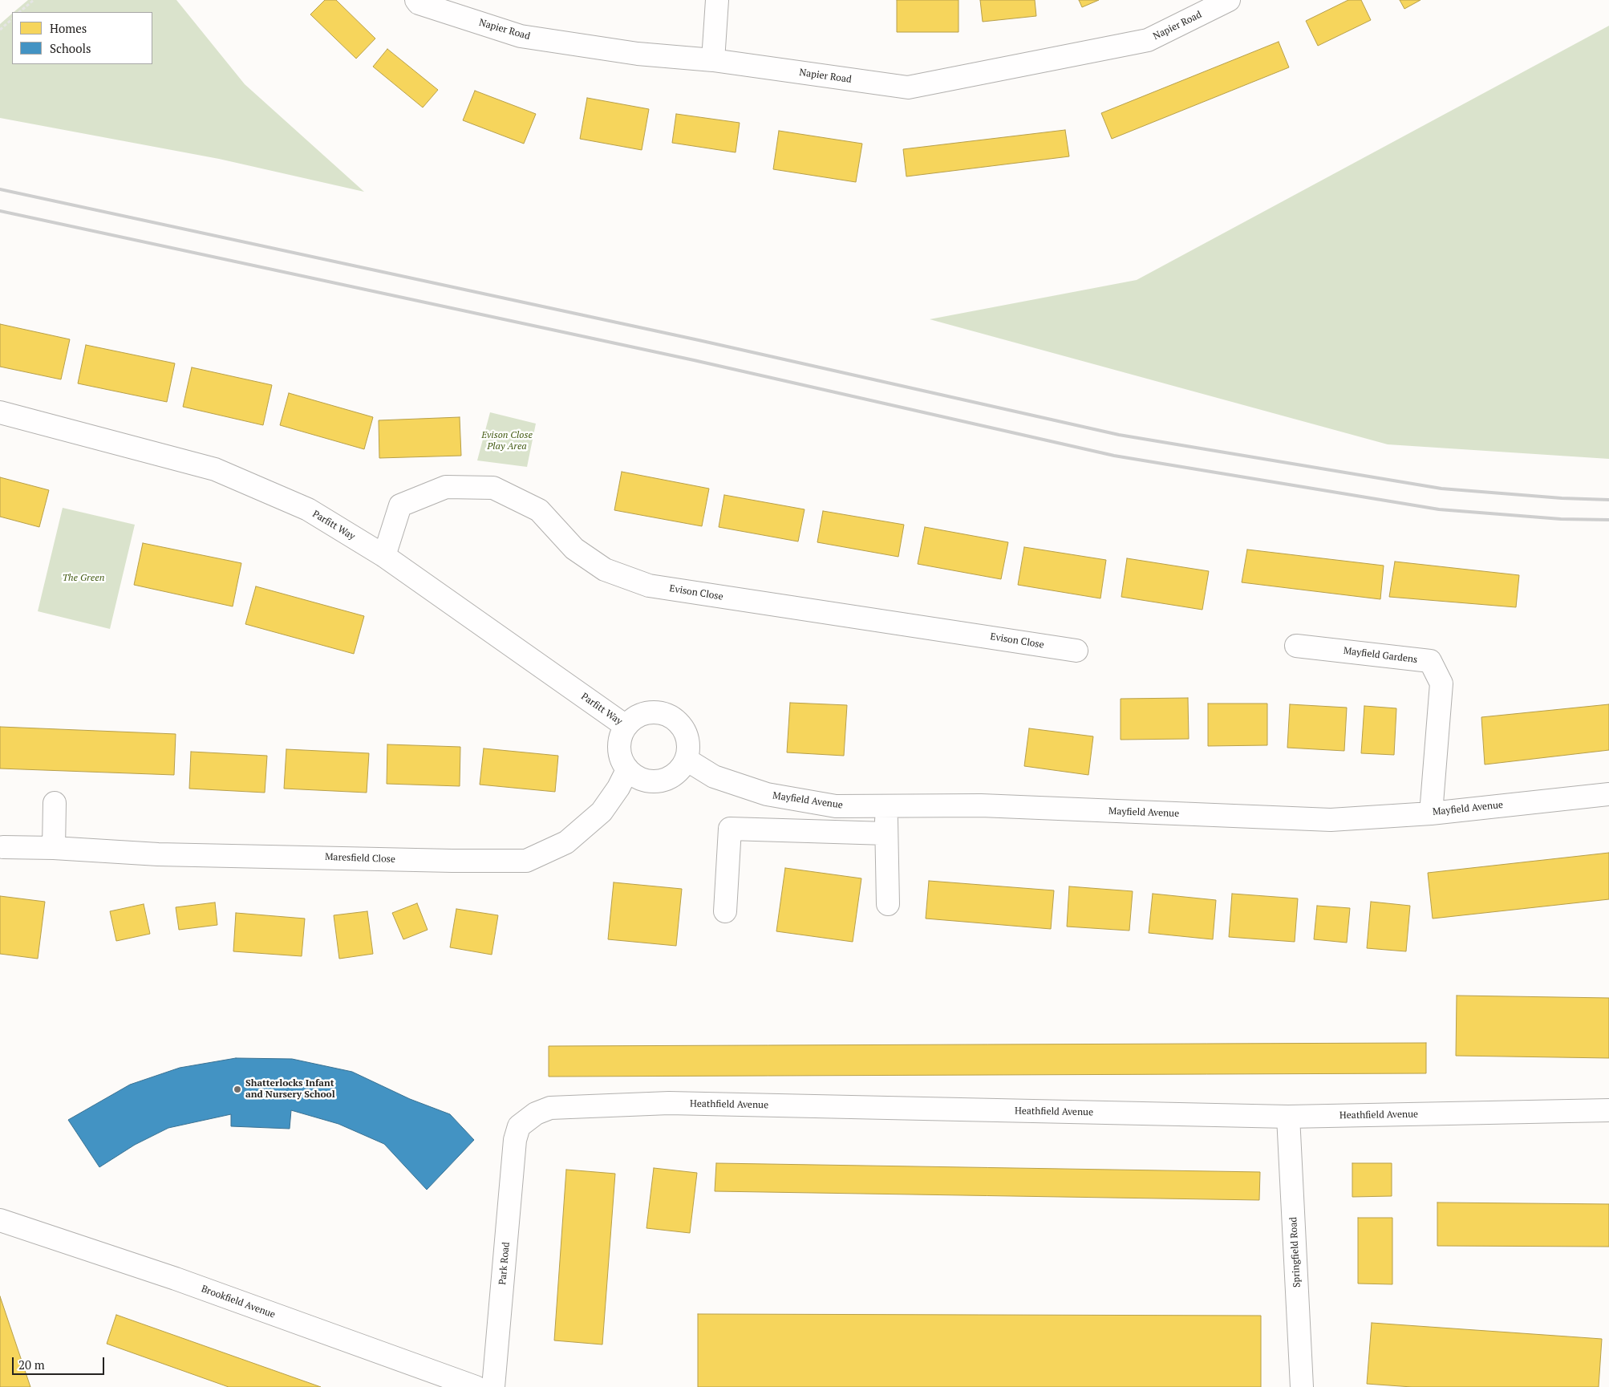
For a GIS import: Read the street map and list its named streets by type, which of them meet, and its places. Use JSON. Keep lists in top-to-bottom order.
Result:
{
  "streets": {
    "street": [
      "Napier Road",
      "Parfitt Way",
      "Evison Close",
      "Mayfield Gardens",
      "Mayfield Avenue",
      "Maresfield Close",
      "Heathfield Avenue",
      "Springfield Road",
      "Park Road",
      "Brookfield Avenue"
    ]
  },
  "crossings": [
    ["Parfitt Way", "Evison Close"],
    ["Parfitt Way", "Mayfield Avenue"],
    ["Parfitt Way", "Maresfield Close"],
    ["Mayfield Gardens", "Mayfield Avenue"],
    ["Mayfield Avenue", "Maresfield Close"],
    ["Heathfield Avenue", "Springfield Road"],
    ["Heathfield Avenue", "Park Road"]
  ],
  "parks": ["Evison Close Play Area", "The Green"],
  "places": ["Shatterlocks Infant and Nursery School"],
  "legend": ["Homes", "Schools"],
  "scale_bar": "20 m"
}
